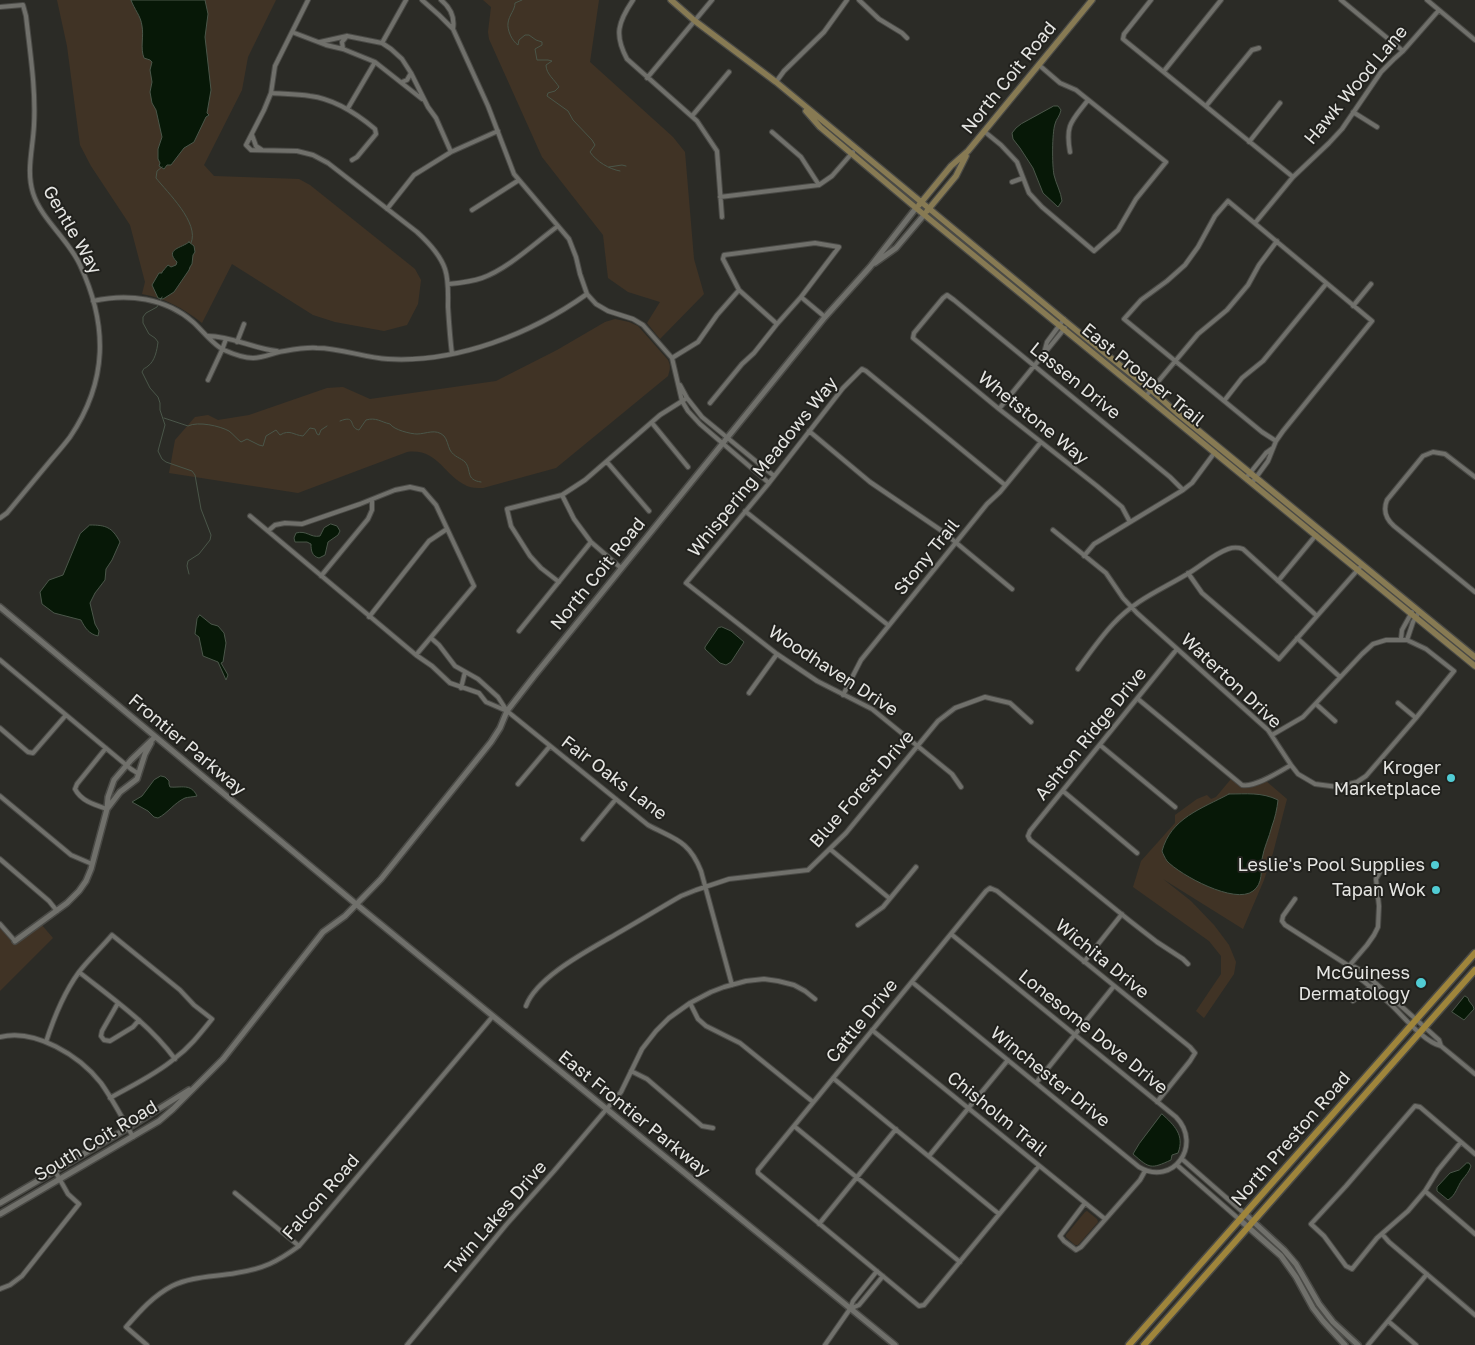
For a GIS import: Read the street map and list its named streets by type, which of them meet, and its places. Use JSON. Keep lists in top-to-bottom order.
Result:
{
  "streets": {
    "main road": ["North Coit Road", "East Prosper Trail", "North Preston Road"],
    "street": [
      "Hawk Wood Lane",
      "Gentle Way",
      "Lassen Drive",
      "Whetstone Way",
      "Whispering Meadows Way",
      "Stony Trail",
      "Woodhaven Drive",
      "Waterton Drive",
      "Ashton Ridge Drive",
      "Frontier Parkway",
      "Fair Oaks Lane",
      "Blue Forest Drive",
      "Wichita Drive",
      "Cattle Drive",
      "Lonesome Dove Drive",
      "Winchester Drive",
      "East Frontier Parkway",
      "Chisholm Trail",
      "South Coit Road",
      "Falcon Road",
      "Twin Lakes Drive"
    ]
  },
  "crossings": [
    ["North Coit Road", "East Prosper Trail"],
    ["North Coit Road", "Frontier Parkway"],
    ["North Coit Road", "Fair Oaks Lane"],
    ["North Coit Road", "East Frontier Parkway"],
    ["North Coit Road", "South Coit Road"],
    ["Lassen Drive", "Whetstone Way"],
    ["Whetstone Way", "Stony Trail"],
    ["Whispering Meadows Way", "Stony Trail"],
    ["Whispering Meadows Way", "Woodhaven Drive"],
    ["Stony Trail", "Woodhaven Drive"],
    ["Woodhaven Drive", "Blue Forest Drive"],
    ["Waterton Drive", "Ashton Ridge Drive"],
    ["Frontier Parkway", "East Frontier Parkway"],
    ["Frontier Parkway", "South Coit Road"],
    ["Fair Oaks Lane", "Blue Forest Drive"],
    ["Fair Oaks Lane", "Twin Lakes Drive"],
    ["Wichita Drive", "Cattle Drive"],
    ["Wichita Drive", "Lonesome Dove Drive"],
    ["Cattle Drive", "Lonesome Dove Drive"],
    ["Cattle Drive", "Winchester Drive"],
    ["Cattle Drive", "Chisholm Trail"],
    ["East Frontier Parkway", "South Coit Road"],
    ["East Frontier Parkway", "Falcon Road"],
    ["East Frontier Parkway", "Twin Lakes Drive"]
  ],
  "places": [
    "Kroger Marketplace",
    "Leslie's Pool Supplies",
    "Tapan Wok",
    "McGuiness Dermatology"
  ]
}
